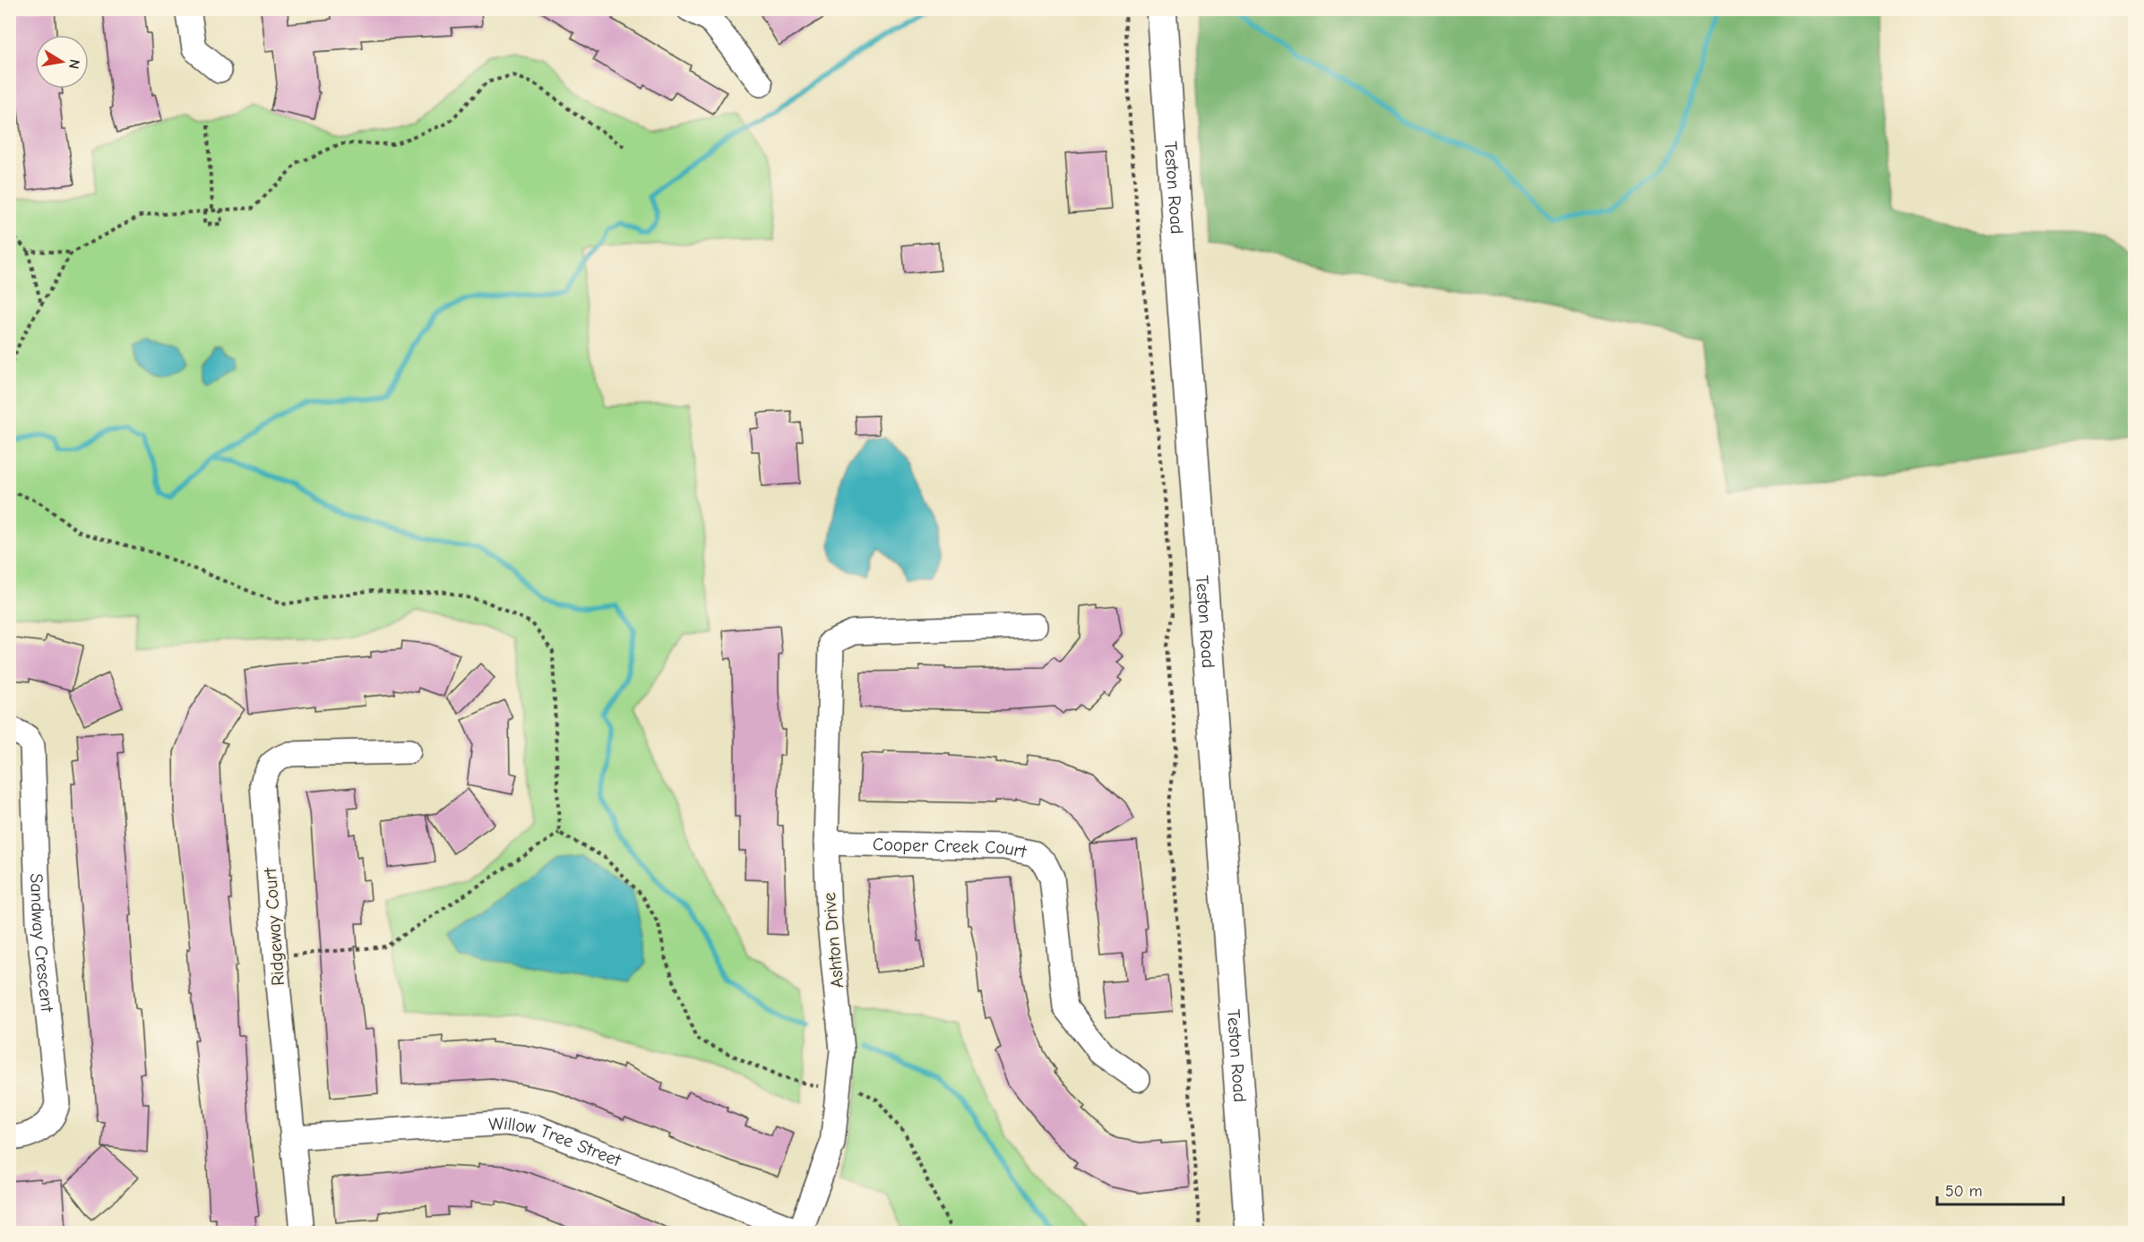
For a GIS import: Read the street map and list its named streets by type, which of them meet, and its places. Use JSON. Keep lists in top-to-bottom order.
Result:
{
  "streets": {
    "main road": ["Teston Road"],
    "street": [
      "Cooper Creek Court",
      "Ridgeway Court",
      "Ashton Drive",
      "Sandway Crescent",
      "Willow Tree Street"
    ]
  },
  "crossings": [
    ["Cooper Creek Court", "Ashton Drive"],
    ["Ridgeway Court", "Willow Tree Street"],
    ["Ashton Drive", "Willow Tree Street"]
  ],
  "scale_bar": "50 m",
  "north": "right"
}
